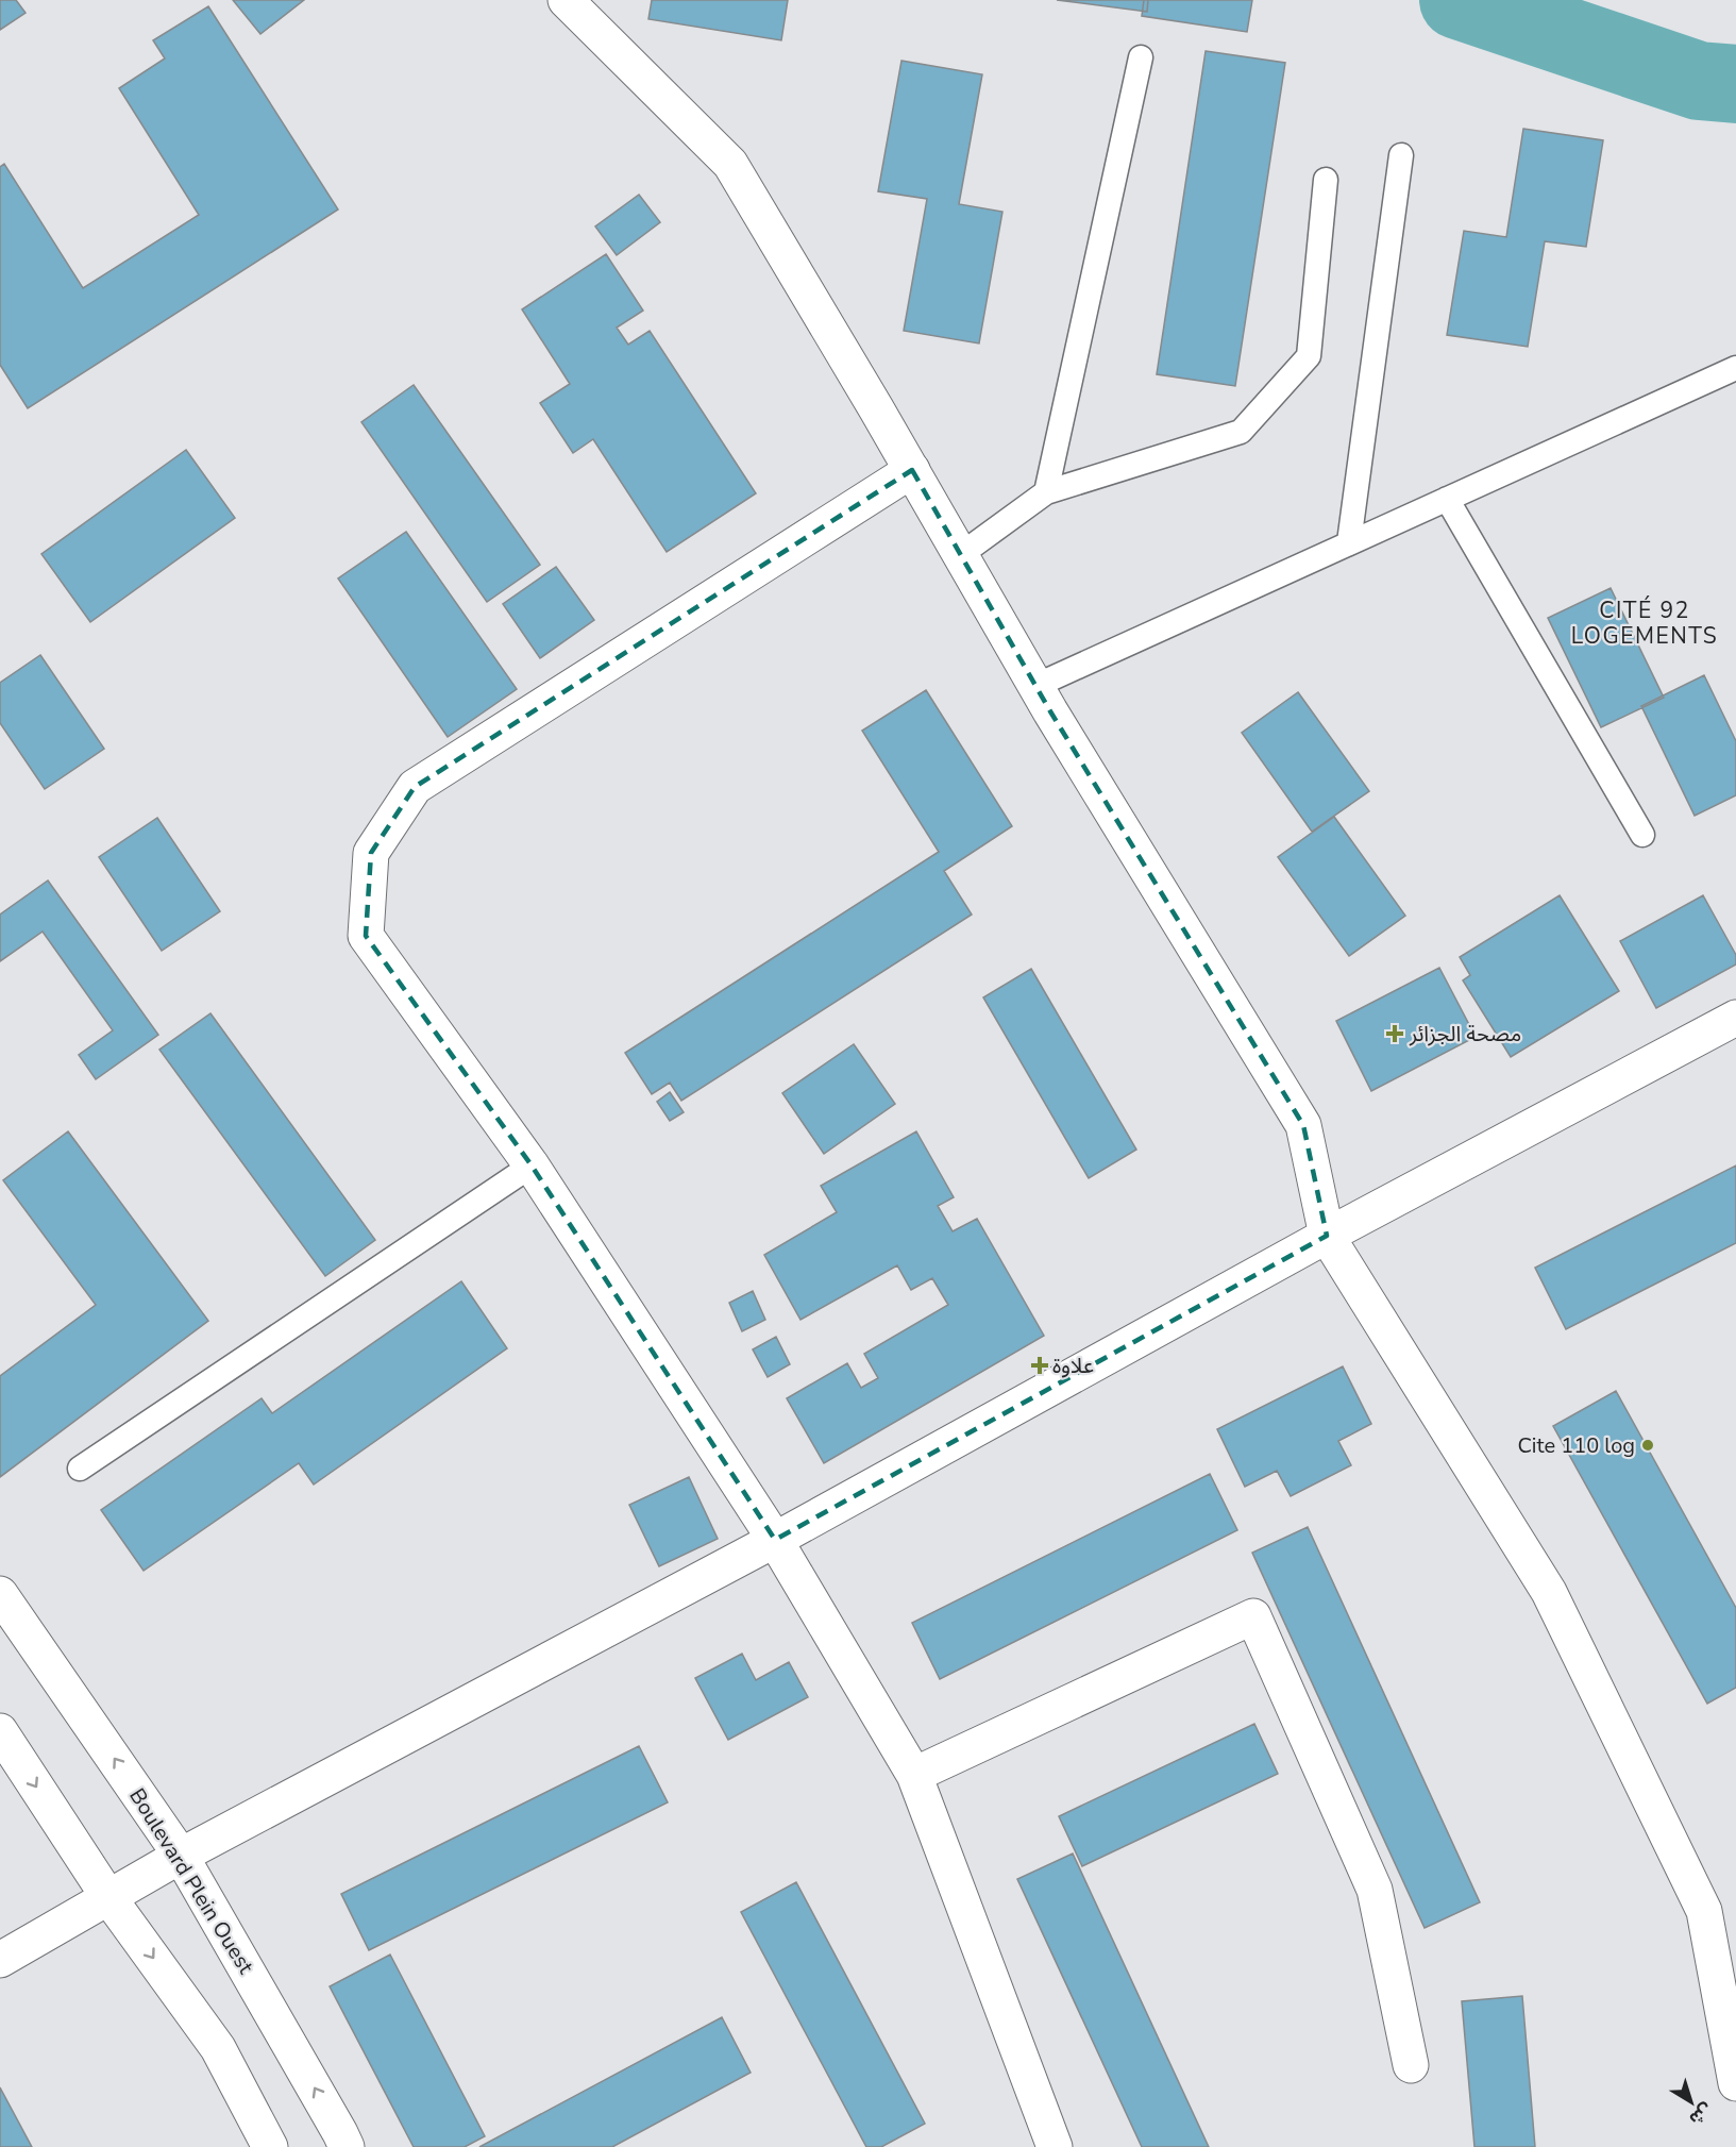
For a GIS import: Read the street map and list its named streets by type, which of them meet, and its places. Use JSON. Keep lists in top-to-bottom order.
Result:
{
  "streets": {
    "street": ["Boulevard Plein Ouest"]
  },
  "districts": ["CITÉ 92 LOGEMENTS"],
  "places": {
    "health": ["مصحة الجزائر", "علاوة"],
    "other": ["Cite 110 log"]
  },
  "north": "bottom right"
}
